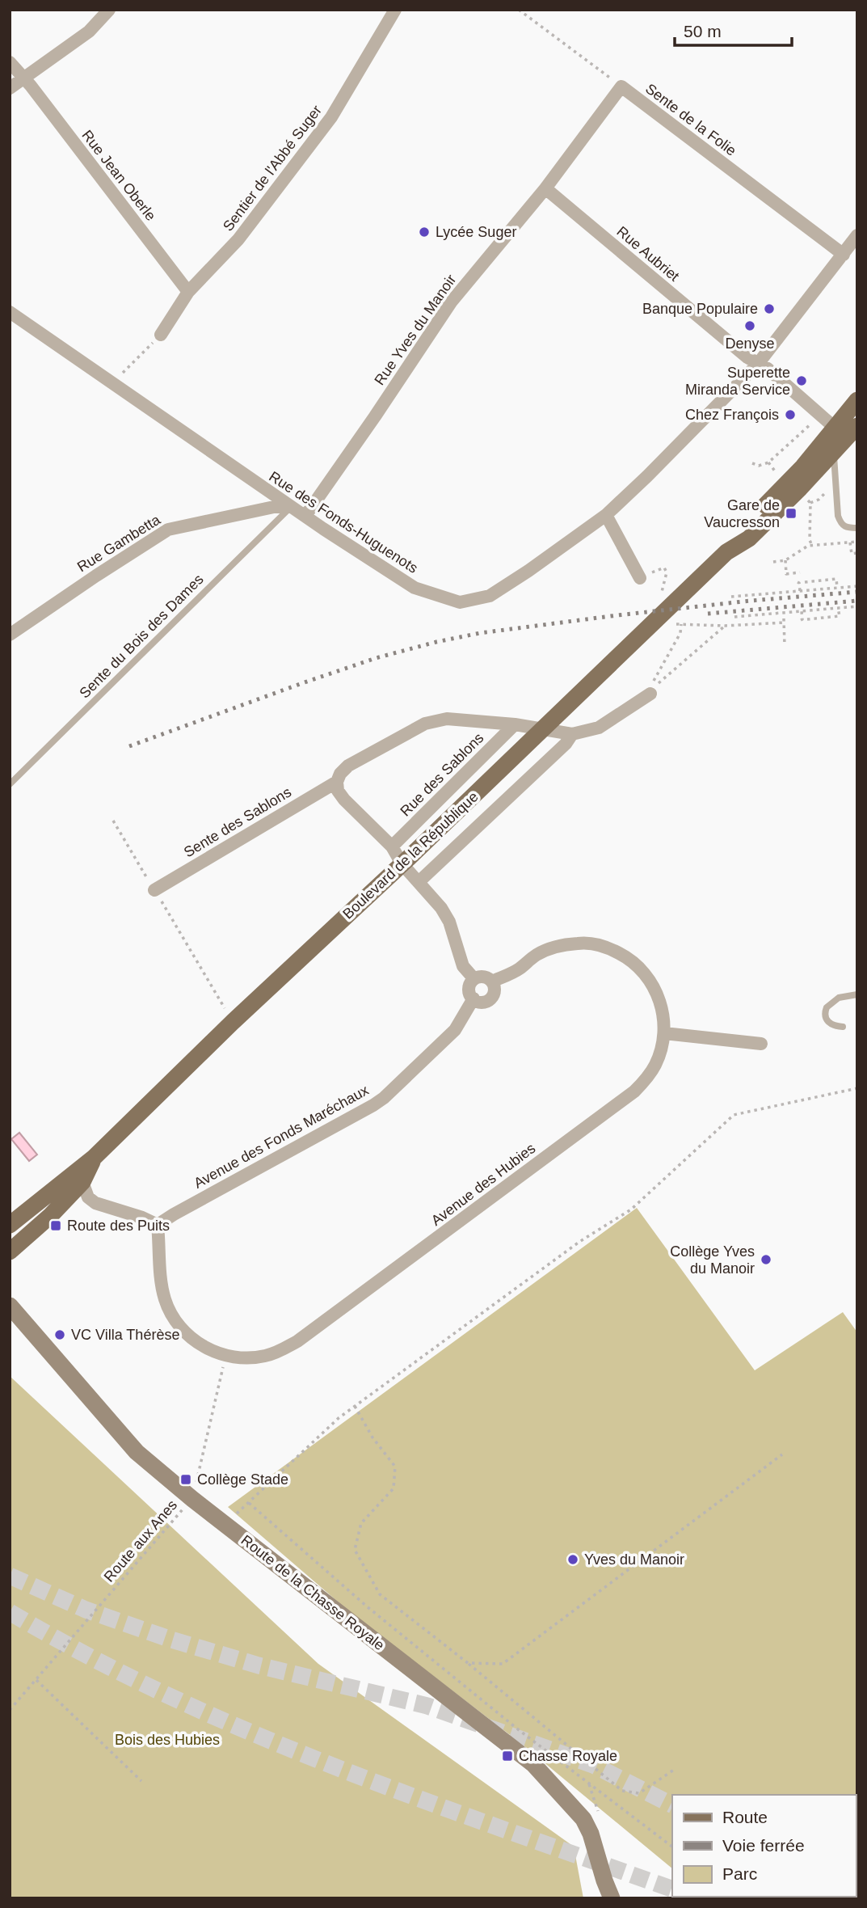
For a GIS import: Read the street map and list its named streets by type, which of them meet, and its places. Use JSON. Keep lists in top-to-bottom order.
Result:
{
  "streets": {
    "main road": ["Boulevard de la République"],
    "street": [
      "Sente de la Folie",
      "Sentier de l'Abbé Suger",
      "Rue Jean Oberle",
      "Rue Aubriet",
      "Rue Yves du Manoir",
      "Rue des Fonds-Huguenots",
      "Rue Gambetta",
      "Rue des Sablons",
      "Sente des Sablons",
      "Avenue des Fonds Maréchaux",
      "Avenue des Hubies",
      "Route de la Chasse Royale"
    ],
    "lane": ["Sente du Bois des Dames"],
    "path": ["Route aux Anes"]
  },
  "crossings": [
    ["Sente de la Folie", "Rue Yves du Manoir"],
    ["Sente de la Folie", "Rue des Fonds-Huguenots"],
    ["Sentier de l'Abbé Suger", "Rue Jean Oberle"],
    ["Rue Aubriet", "Rue Yves du Manoir"],
    ["Rue Aubriet", "Rue des Fonds-Huguenots"],
    ["Rue Aubriet", "Boulevard de la République"],
    ["Rue Yves du Manoir", "Rue des Fonds-Huguenots"],
    ["Rue des Fonds-Huguenots", "Rue Gambetta"],
    ["Rue des Fonds-Huguenots", "Sente du Bois des Dames"],
    ["Rue Gambetta", "Sente du Bois des Dames"],
    ["Rue des Sablons", "Sente des Sablons"],
    ["Avenue des Fonds Maréchaux", "Avenue des Hubies"],
    ["Avenue des Hubies", "Route aux Anes"],
    ["Route aux Anes", "Route de la Chasse Royale"]
  ],
  "parks": ["Bois des Hubies"],
  "places": {
    "other": [
      "Lycée Suger",
      "Banque Populaire",
      "Denyse",
      "Superette Miranda Service",
      "Chez François",
      "Collège Yves du Manoir",
      "VC Villa Thérèse",
      "Yves du Manoir"
    ],
    "transit": [
      "Gare de Vaucresson",
      "Route des Puits",
      "Collège Stade",
      "Chasse Royale"
    ]
  },
  "legend": ["Route", "Voie ferrée", "Parc"],
  "scale_bar": "50 m"
}
